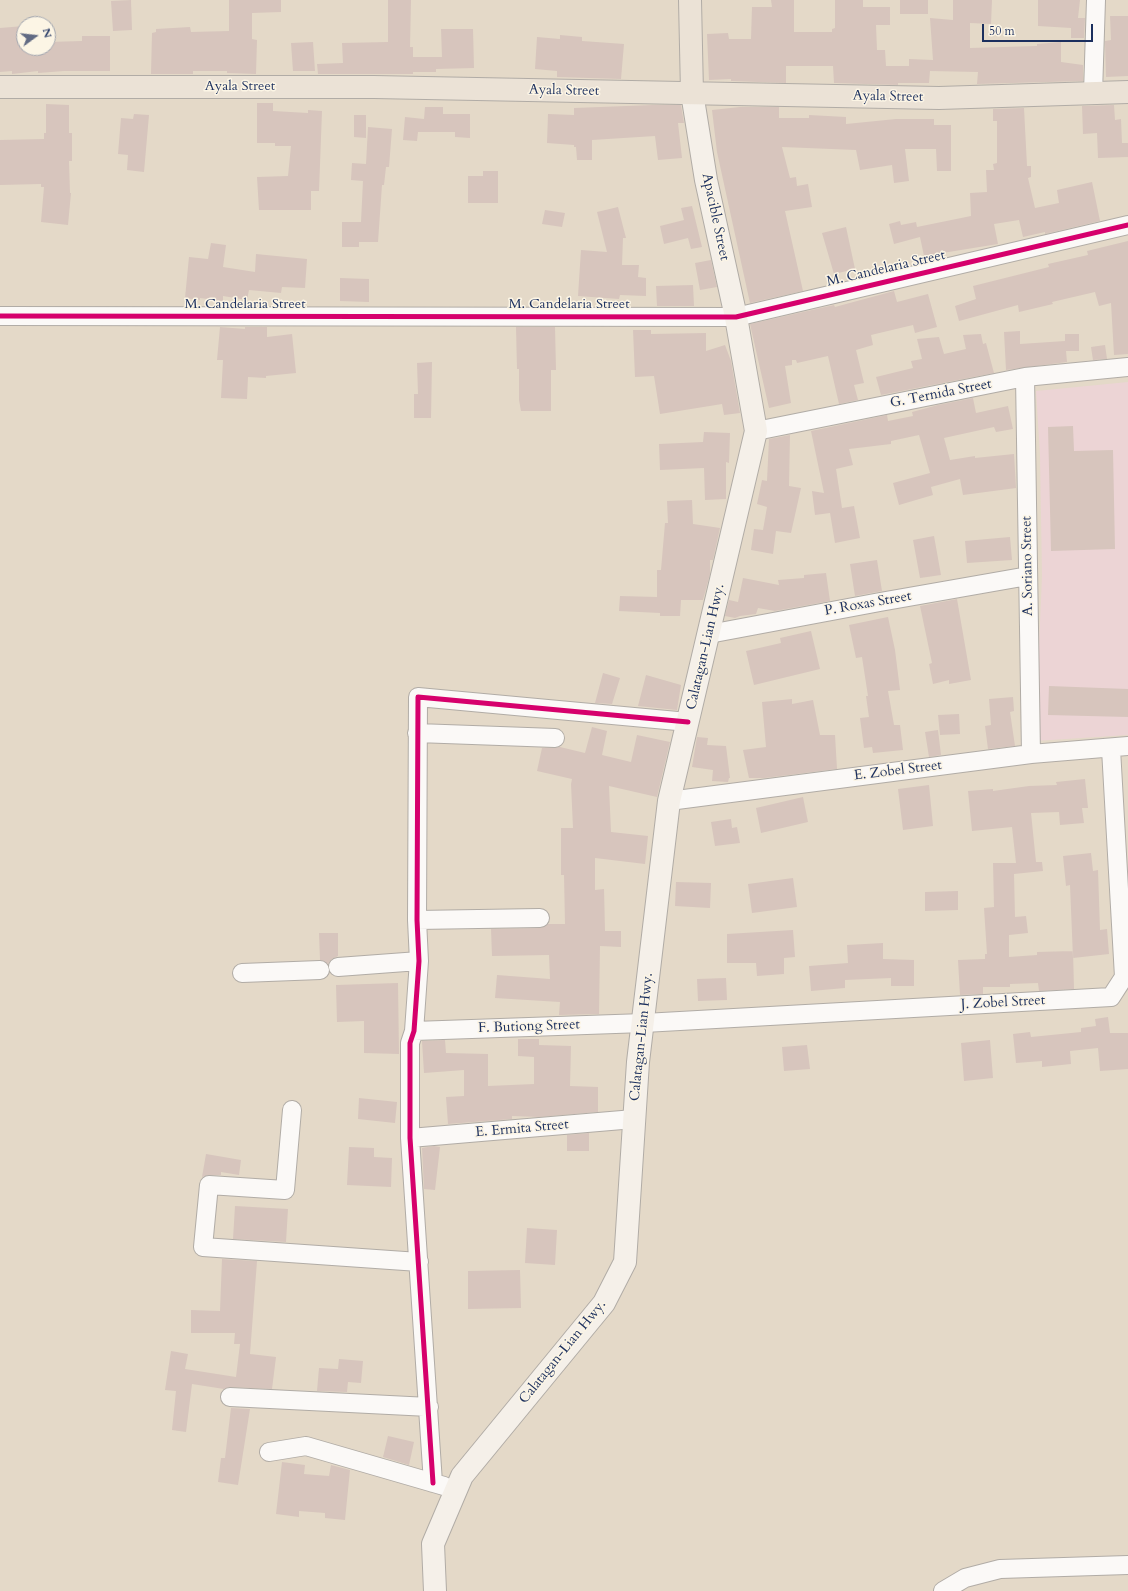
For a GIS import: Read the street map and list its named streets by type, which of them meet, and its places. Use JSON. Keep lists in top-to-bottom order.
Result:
{
  "streets": {
    "main road": ["Ayala Street", "Apacible Street", "Calatagan-Lian Hwy."],
    "street": [
      "M. Candelaria Street",
      "G. Ternida Street",
      "A. Soriano Street",
      "P. Roxas Street",
      "E. Zobel Street",
      "J. Zobel Street",
      "F. Butiong Street",
      "E. Ermita Street"
    ]
  },
  "crossings": [
    ["Ayala Street", "Apacible Street"],
    ["Apacible Street", "M. Candelaria Street"],
    ["Apacible Street", "G. Ternida Street"],
    ["Apacible Street", "Calatagan-Lian Hwy."],
    ["G. Ternida Street", "A. Soriano Street"],
    ["G. Ternida Street", "Calatagan-Lian Hwy."],
    ["A. Soriano Street", "P. Roxas Street"],
    ["A. Soriano Street", "E. Zobel Street"],
    ["P. Roxas Street", "Calatagan-Lian Hwy."],
    ["Calatagan-Lian Hwy.", "E. Zobel Street"],
    ["Calatagan-Lian Hwy.", "J. Zobel Street"],
    ["Calatagan-Lian Hwy.", "F. Butiong Street"],
    ["Calatagan-Lian Hwy.", "E. Ermita Street"],
    ["E. Zobel Street", "J. Zobel Street"],
    ["J. Zobel Street", "F. Butiong Street"]
  ],
  "scale_bar": "50 m",
  "north": "right"
}
